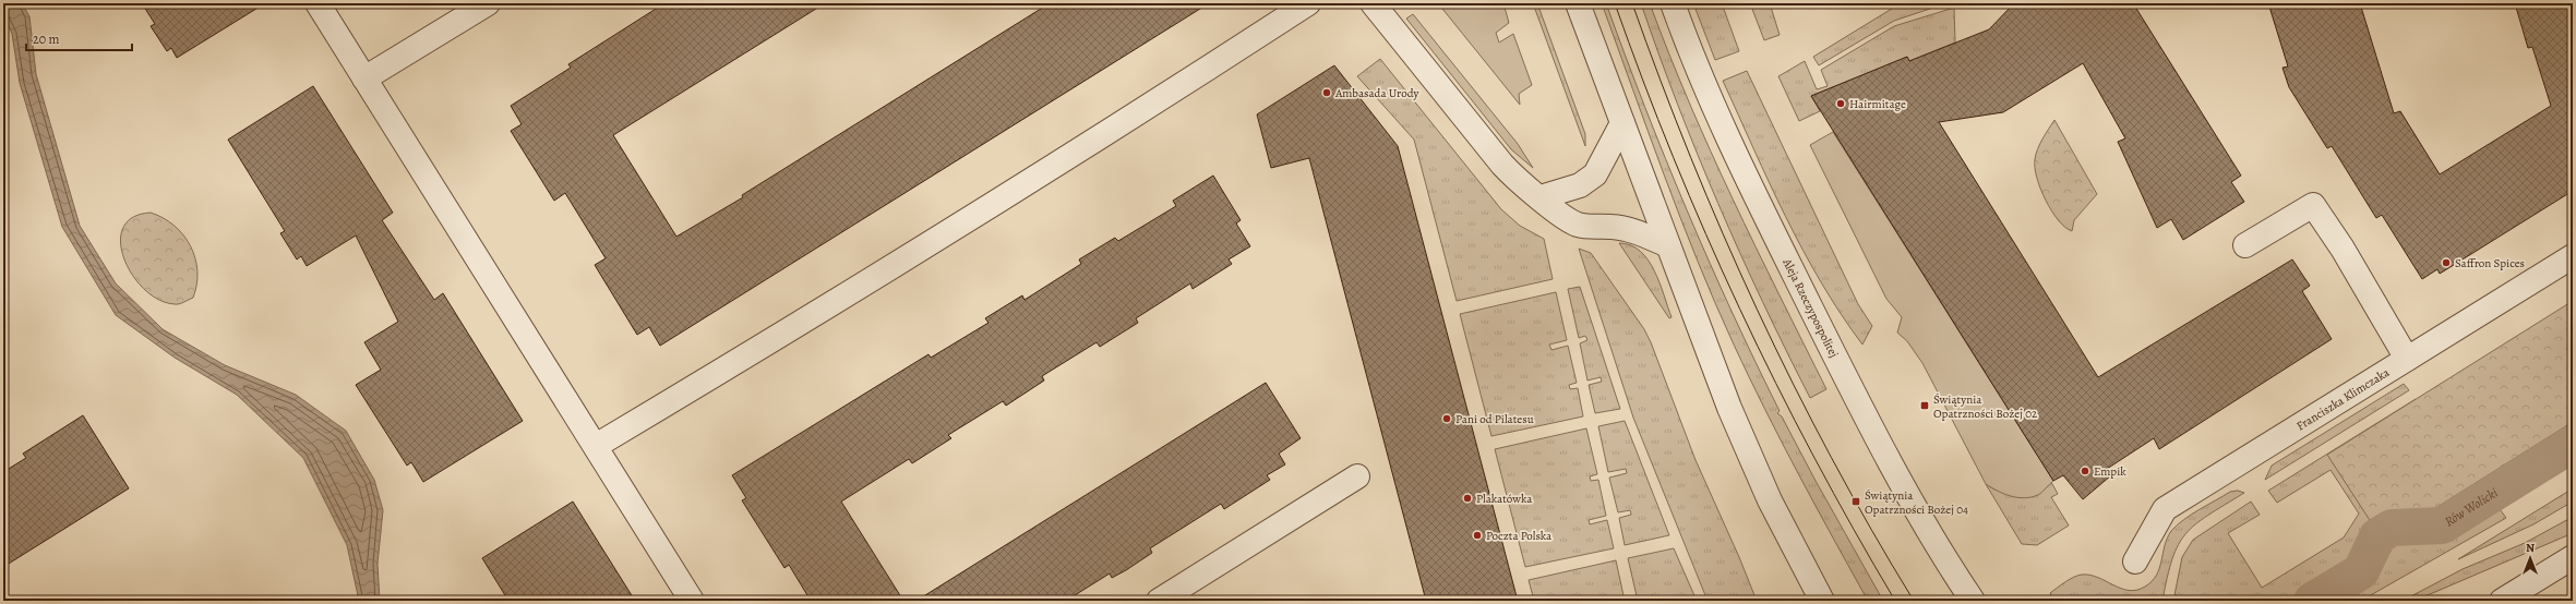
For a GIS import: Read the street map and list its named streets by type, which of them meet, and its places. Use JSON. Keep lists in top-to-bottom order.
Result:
{
  "streets": {
    "street": ["Aleja Rzeczypospolitej", "Franciszka Klimczaka"]
  },
  "water": ["Rów Wolicki"],
  "places": {
    "other": [
      "Ambasada Urody",
      "Hairmitage",
      "Saffron Spices",
      "Pani od Pilatesu",
      "Empik",
      "Plakatówka",
      "Poczta Polska"
    ],
    "transit": ["Świątynia Opatrzności Bożej 02", "Świątynia Opatrzności Bożej 04"]
  },
  "scale_bar": "20 m",
  "north": "top"
}
